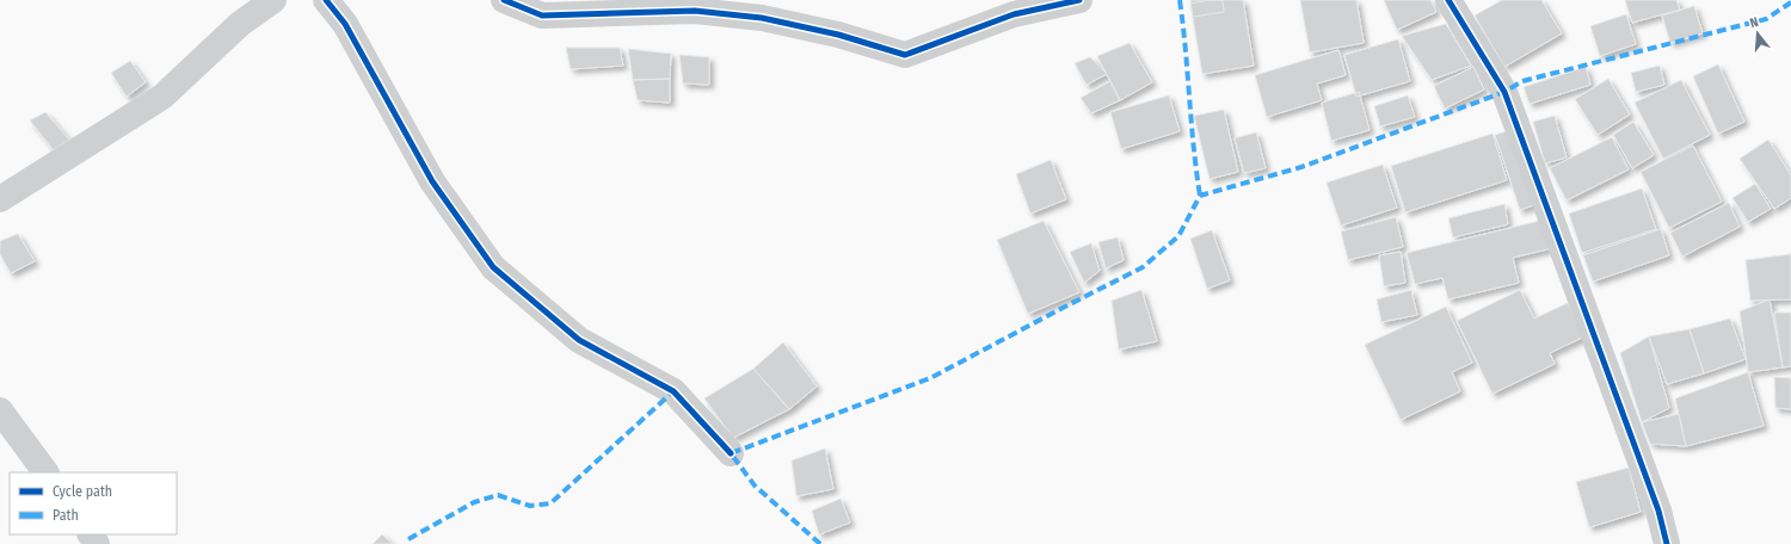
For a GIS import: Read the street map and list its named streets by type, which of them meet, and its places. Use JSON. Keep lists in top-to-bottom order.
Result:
{
  "legend": ["Cycle path", "Path"],
  "north": "top"
}
